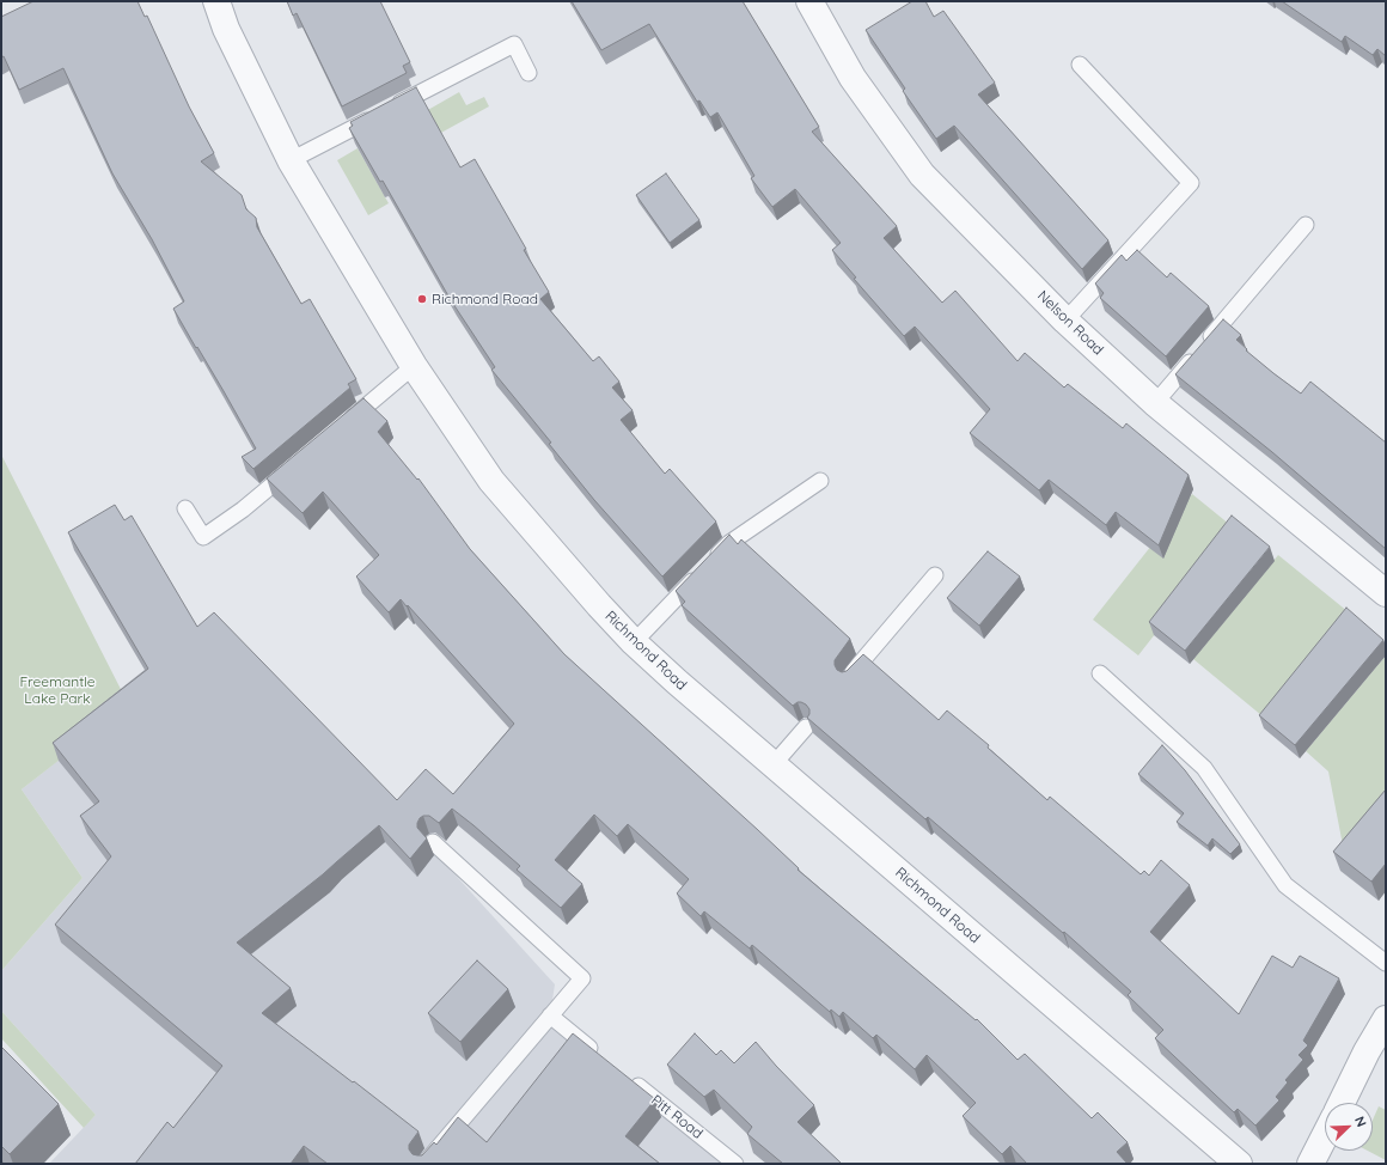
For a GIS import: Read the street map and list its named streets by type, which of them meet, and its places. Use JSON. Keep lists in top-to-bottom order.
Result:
{
  "streets": {
    "street": ["Nelson Road", "Richmond Road"],
    "lane": ["Pitt Road"]
  },
  "parks": ["Freemantle Lake Park"],
  "places": ["Richmond Road"],
  "north": "top right"
}
